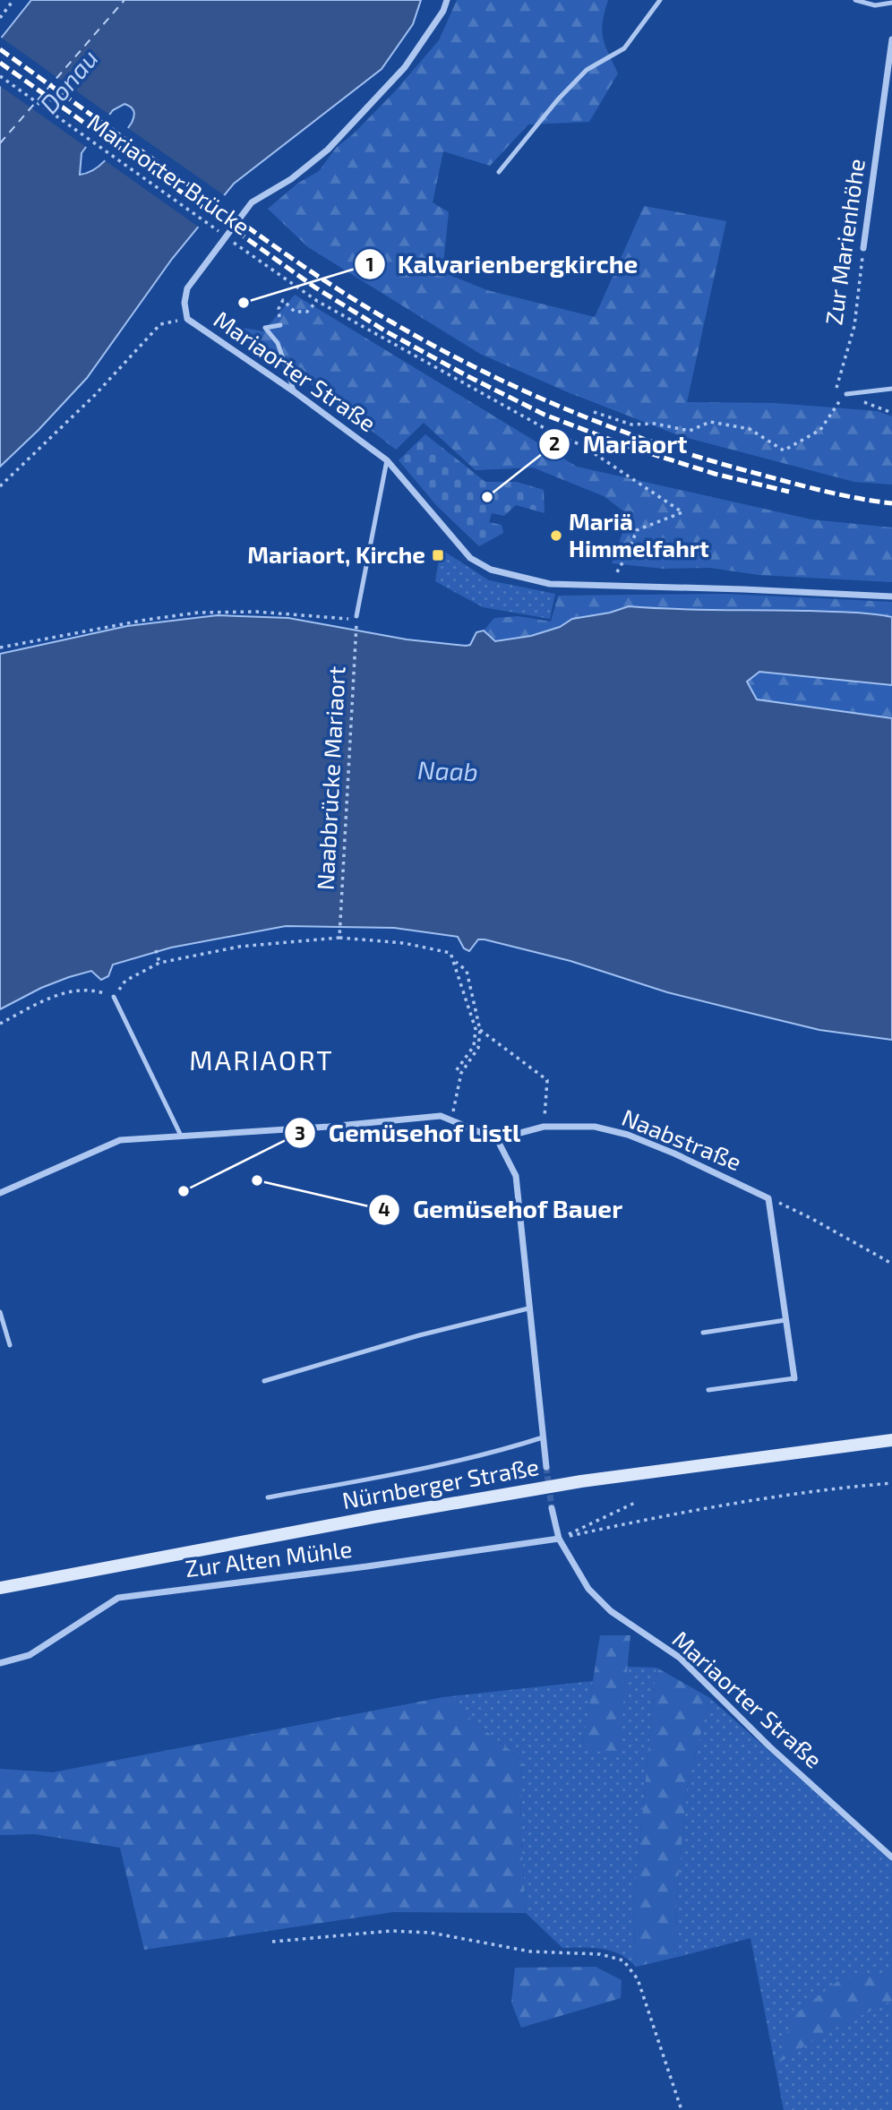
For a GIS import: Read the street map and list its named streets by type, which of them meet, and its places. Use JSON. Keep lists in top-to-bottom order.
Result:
{
  "streets": {
    "main road": ["Nürnberger Straße"],
    "street": [
      "Zur Marienhöhe",
      "Mariaorter Straße",
      "Naabstraße",
      "Zur Alten Mühle"
    ],
    "path": ["Mariaorter Brücke", "Naabbrücke Mariaort"]
  },
  "crossings": [
    ["Mariaorter Brücke", "Mariaorter Straße"],
    ["Mariaorter Straße", "Zur Alten Mühle"]
  ],
  "districts": ["MARIAORT"],
  "water": ["Donau", "Naab"],
  "places": {
    "other": [
      "Kalvarienbergkirche",
      "Mariaort",
      "Mariä Himmelfahrt",
      "Gemüsehof Bauer",
      "Gemüsehof Listl"
    ],
    "transit": ["Mariaort, Kirche"]
  }
}
